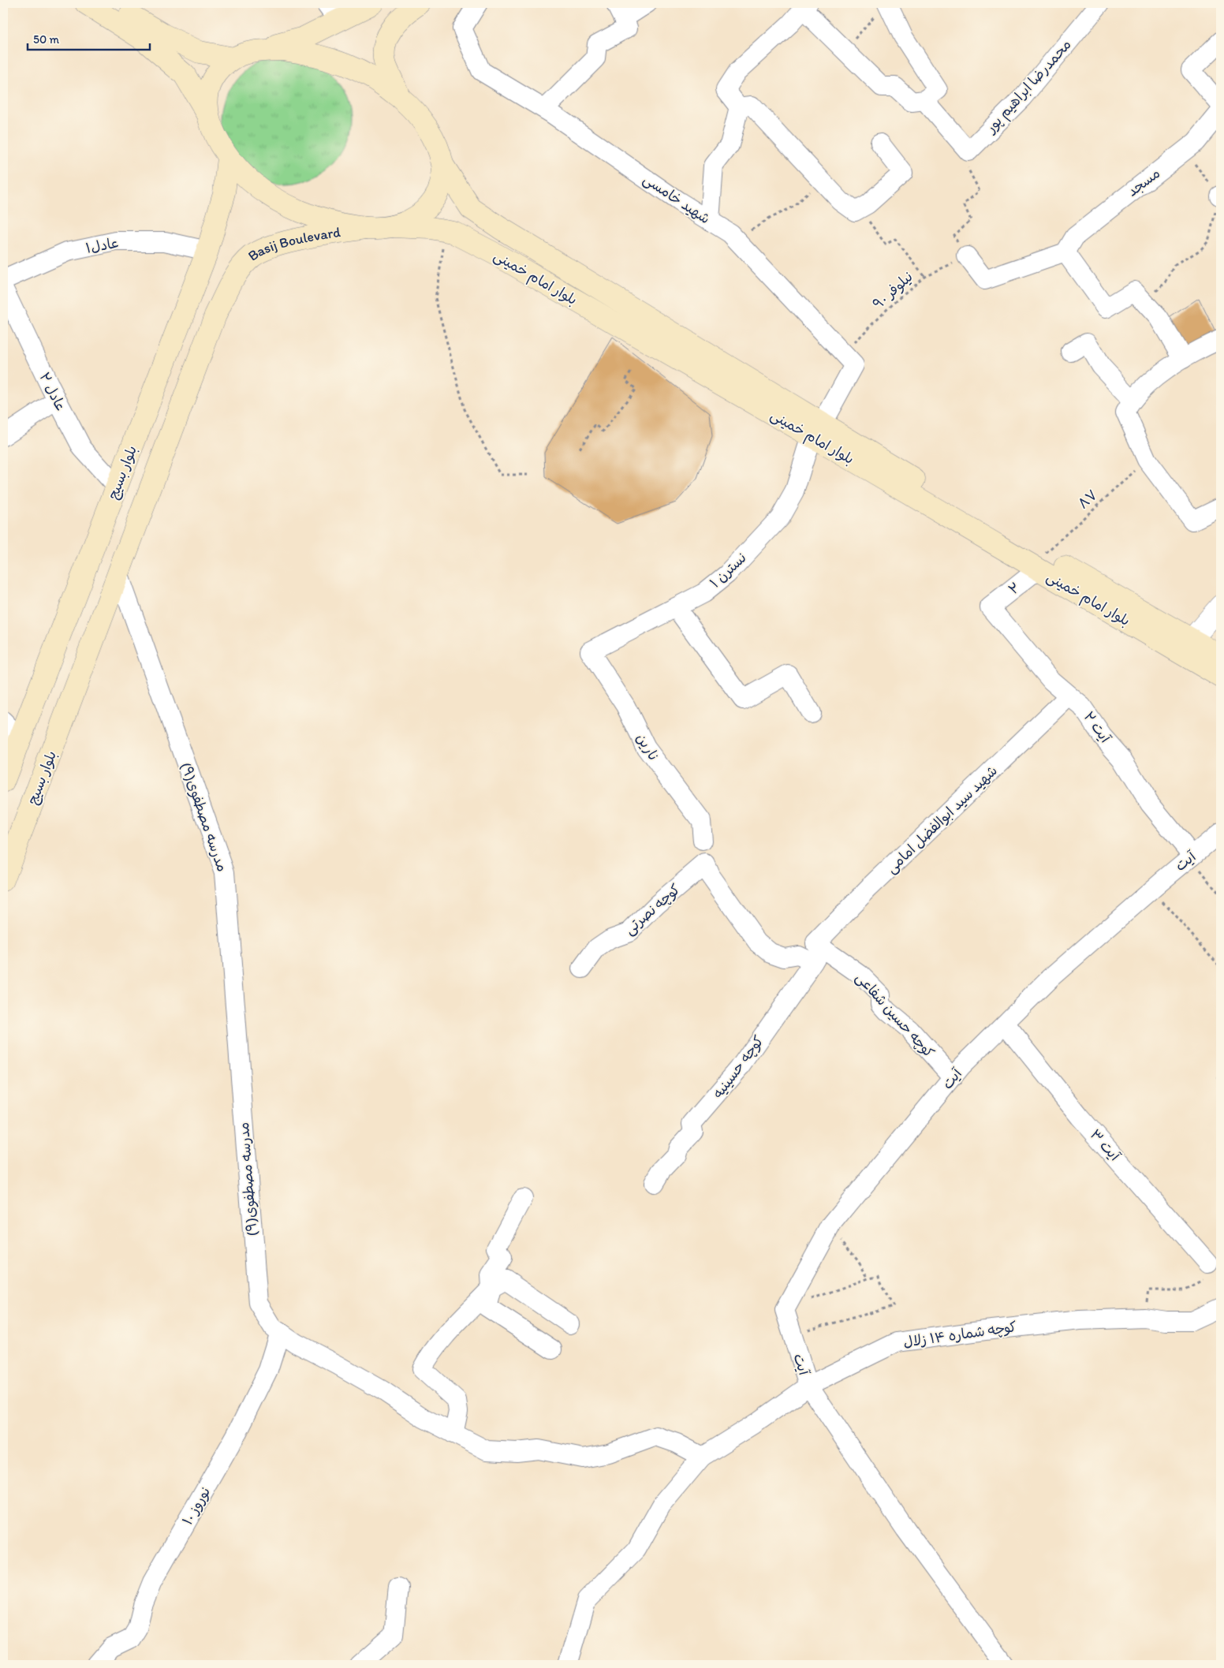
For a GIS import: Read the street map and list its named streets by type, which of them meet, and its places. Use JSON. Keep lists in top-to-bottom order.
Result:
{
  "streets": {
    "main road": ["بلوار امام خمینی", "بلوار بسیج"],
    "street": [
      "محمدرضا ابراهیم پور",
      "مسجد",
      "شهید خامسی",
      "عادل۱",
      "عادل ۲",
      "نسترن ۱",
      "۲",
      "آیت ۲",
      "نارین",
      "مدرسه مصطفوی(۹)",
      "شهید سید ابوالفضل امامی",
      "آیت",
      "کوچه نصرتی",
      "کوچه حسین شفاعی",
      "کوچه حسینیه",
      "آیت ۳",
      "کوچه شماره ۱۴ زلال",
      "نوروز ۱۰"
    ],
    "path": ["نیلوفر ۹۰", "۸۷"]
  },
  "crossings": [
    ["شهید خامسی", "بلوار امام خمینی"],
    ["شهید خامسی", "نیلوفر ۹۰"],
    ["شهید خامسی", "نسترن ۱"],
    ["عادل۱", "بلوار بسیج"],
    ["بلوار امام خمینی", "۸۷"],
    ["بلوار امام خمینی", "نسترن ۱"],
    ["بلوار امام خمینی", "۲"],
    ["عادل ۲", "بلوار بسیج"],
    ["بلوار بسیج", "مدرسه مصطفوی(۹)"],
    ["۸۷", "۲"],
    ["نسترن ۱", "نارین"],
    ["۲", "آیت ۲"],
    ["آیت ۲", "شهید سید ابوالفضل امامی"],
    ["آیت ۲", "آیت"],
    ["مدرسه مصطفوی(۹)", "کوچه شماره ۱۴ زلال"],
    ["مدرسه مصطفوی(۹)", "نوروز ۱۰"],
    ["شهید سید ابوالفضل امامی", "کوچه حسین شفاعی"],
    ["شهید سید ابوالفضل امامی", "کوچه حسینیه"],
    ["آیت", "کوچه حسین شفاعی"],
    ["آیت", "آیت ۳"],
    ["آیت", "کوچه شماره ۱۴ زلال"],
    ["کوچه نصرتی", "کوچه حسین شفاعی"],
    ["کوچه حسین شفاعی", "کوچه حسینیه"]
  ],
  "scale_bar": "50 m"
}
